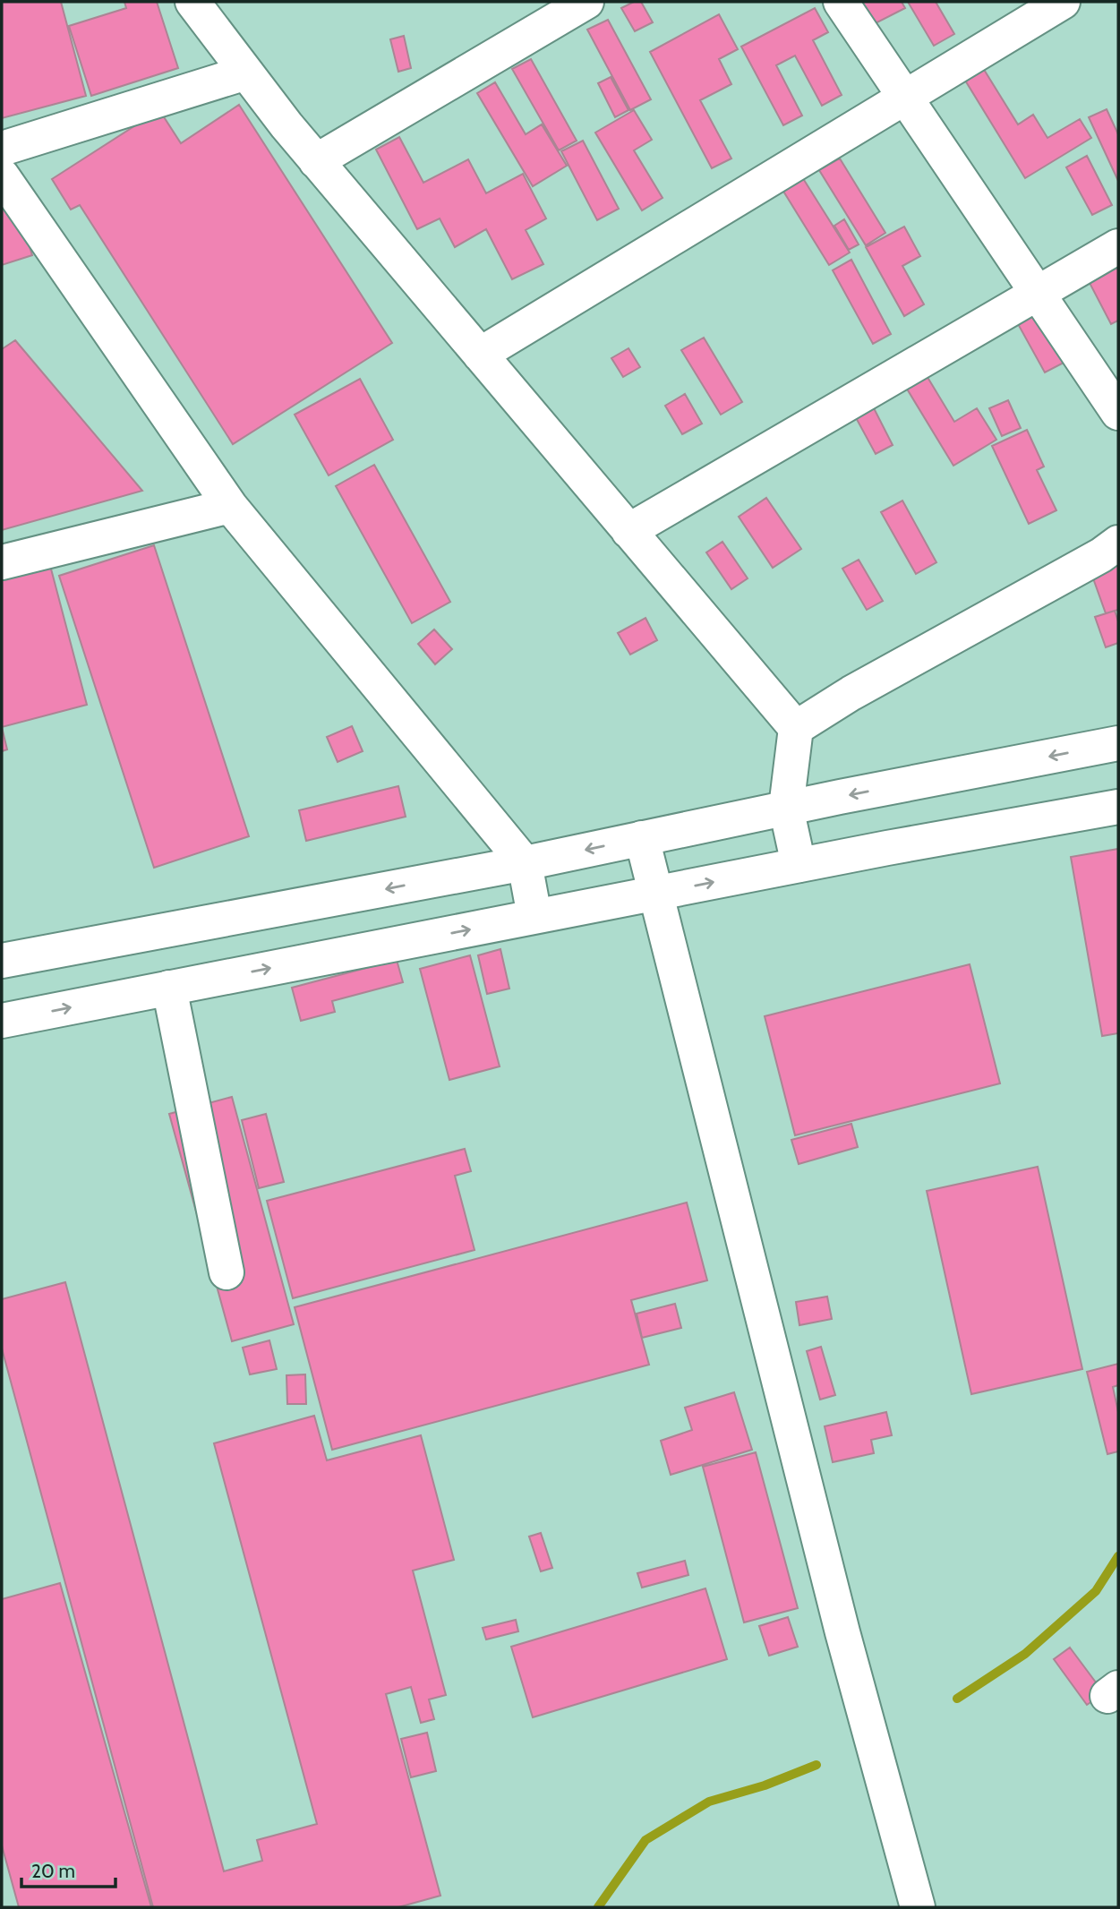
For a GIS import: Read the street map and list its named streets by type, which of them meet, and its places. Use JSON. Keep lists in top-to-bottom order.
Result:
{
  "scale_bar": "20 m"
}
